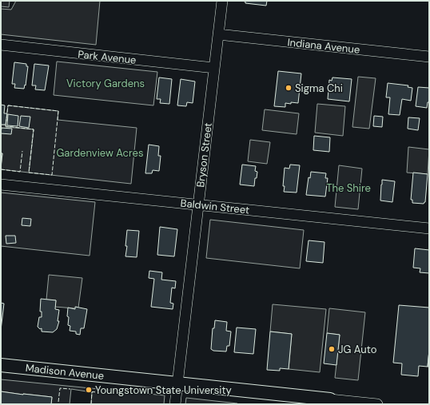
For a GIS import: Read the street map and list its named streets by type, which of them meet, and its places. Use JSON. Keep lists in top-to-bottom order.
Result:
{
  "streets": {
    "street": [
      "Indiana Avenue",
      "Park Avenue",
      "Bryson Street",
      "Baldwin Street",
      "Madison Avenue"
    ]
  },
  "crossings": [
    ["Indiana Avenue", "Bryson Street"],
    ["Park Avenue", "Bryson Street"],
    ["Bryson Street", "Baldwin Street"],
    ["Bryson Street", "Madison Avenue"]
  ],
  "parks": ["Victory Gardens", "Gardenview Acres", "The Shire"],
  "places": ["Sigma Chi", "JG Auto", "Youngstown State University"]
}
